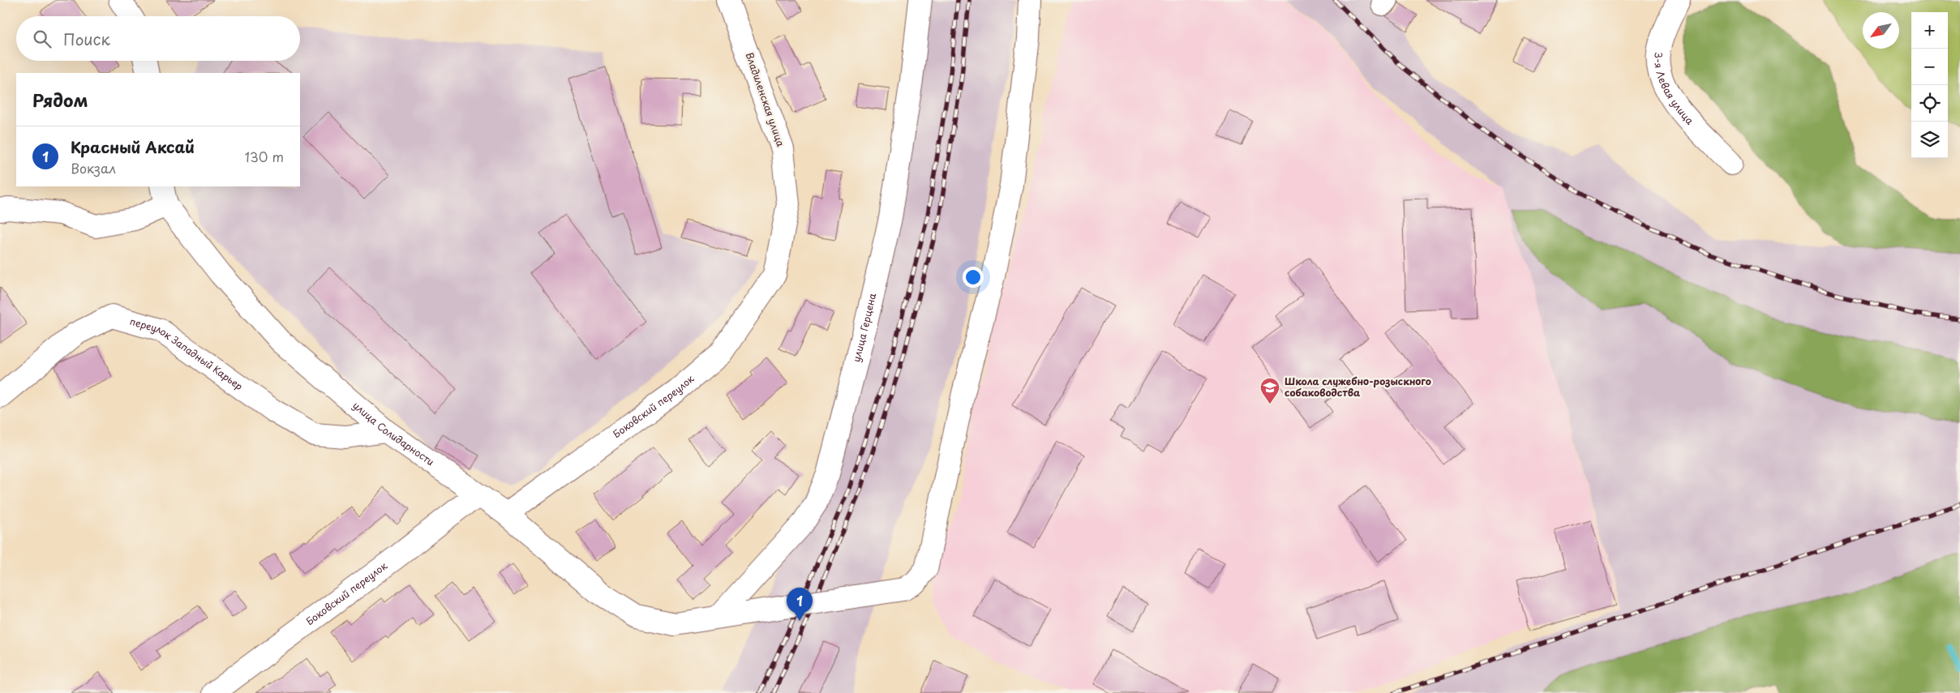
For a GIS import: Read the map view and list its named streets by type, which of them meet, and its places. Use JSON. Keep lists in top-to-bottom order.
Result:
{
  "streets": {
    "street": [
      "3-я Левая улица",
      "Владиленская улица",
      "улица Герцена",
      "переулок Западный Карьер",
      "Боковский переулок",
      "улица Солидарности"
    ]
  },
  "crossings": [
    ["Владиленская улица", "Боковский переулок"],
    ["улица Герцена", "улица Солидарности"],
    ["переулок Западный Карьер", "улица Солидарности"],
    ["Боковский переулок", "улица Солидарности"]
  ],
  "places": {
    "school or university": ["Школа служебно-розыскного собаководства"]
  },
  "north": "bottom left",
  "page": {
    "map_buttons": ["+", "−"],
    "search": "Поиск",
    "heading": "Рядом",
    "list": [
      {
        "mark": "1",
        "name": "Красный Аксай",
        "note": "Вокзал",
        "value": "130 m"
      }
    ],
    "pins": "1"
  }
}
